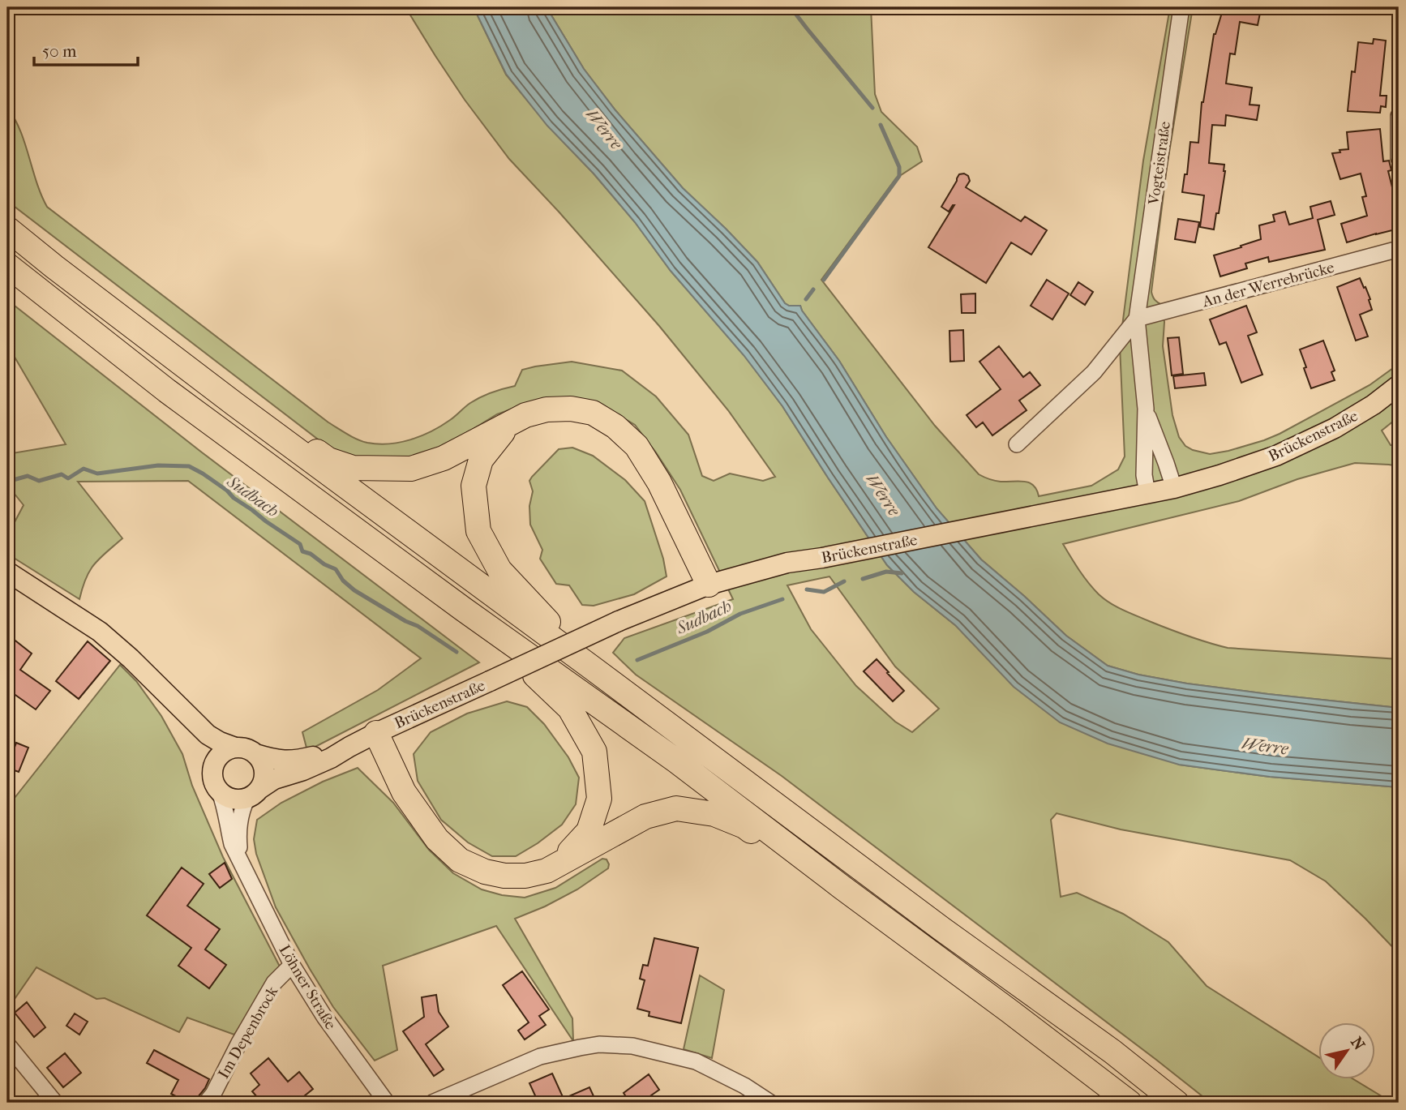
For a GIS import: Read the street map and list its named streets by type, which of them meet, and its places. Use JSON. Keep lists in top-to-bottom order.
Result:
{
  "streets": {
    "main road": ["Brückenstraße"],
    "street": [
      "Vogteistraße",
      "An der Werrebrücke",
      "Löhner Straße",
      "Im Depenbrock"
    ]
  },
  "crossings": [
    ["Vogteistraße", "An der Werrebrücke"],
    ["Vogteistraße", "Brückenstraße"],
    ["Brückenstraße", "Löhner Straße"],
    ["Löhner Straße", "Im Depenbrock"]
  ],
  "water": ["Werre", "Sudbach"],
  "scale_bar": "50 m",
  "north": "top right"
}
